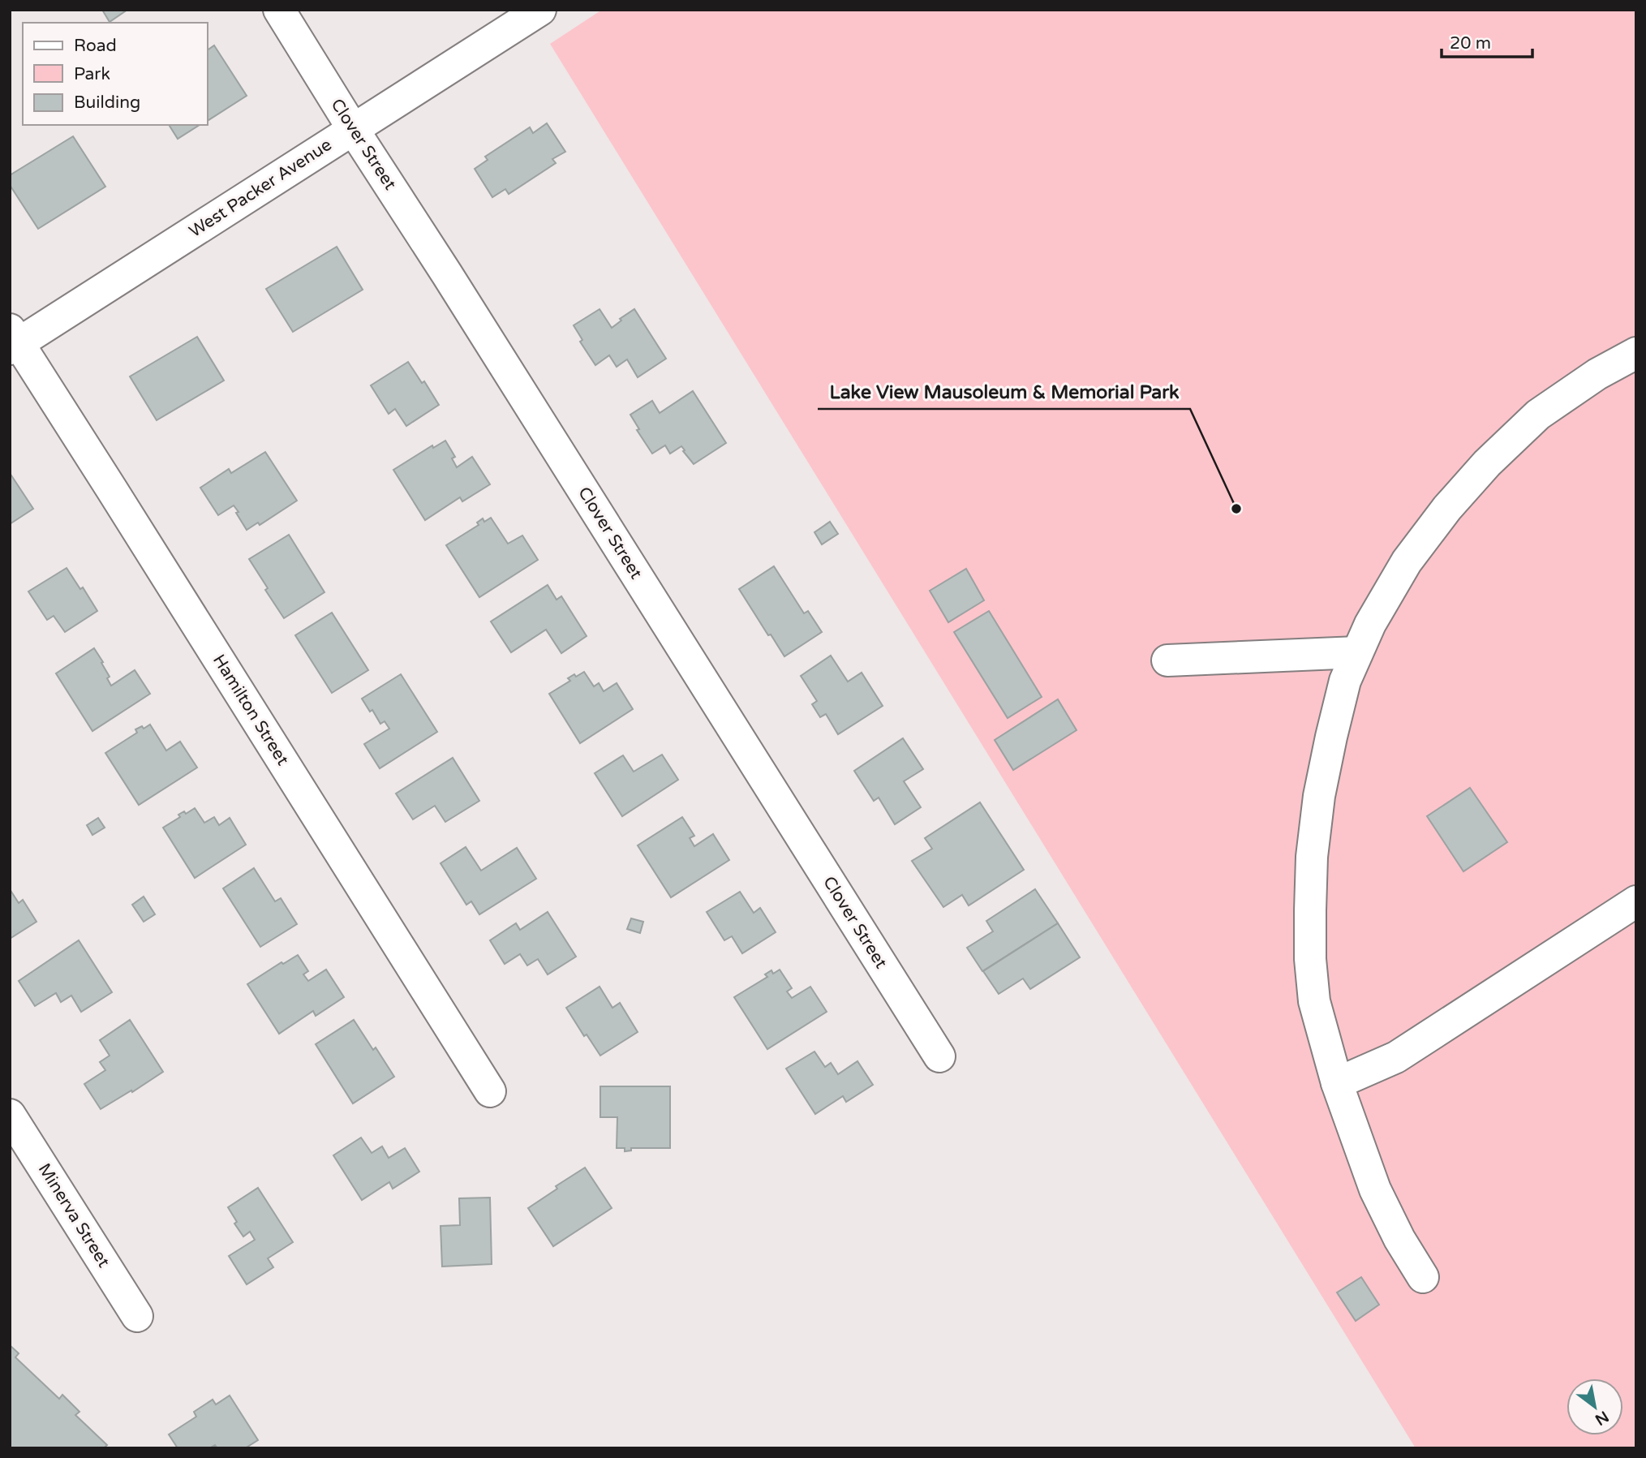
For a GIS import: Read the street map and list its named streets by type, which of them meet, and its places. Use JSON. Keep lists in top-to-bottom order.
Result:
{
  "streets": {
    "street": [
      "Clover Street",
      "West Packer Avenue",
      "Hamilton Street",
      "Minerva Street"
    ]
  },
  "crossings": [
    ["Clover Street", "West Packer Avenue"],
    ["West Packer Avenue", "Hamilton Street"]
  ],
  "places": ["Lake View Mausoleum & Memorial Park"],
  "legend": ["Road", "Park", "Building"],
  "scale_bar": "20 m",
  "north": "bottom right"
}
